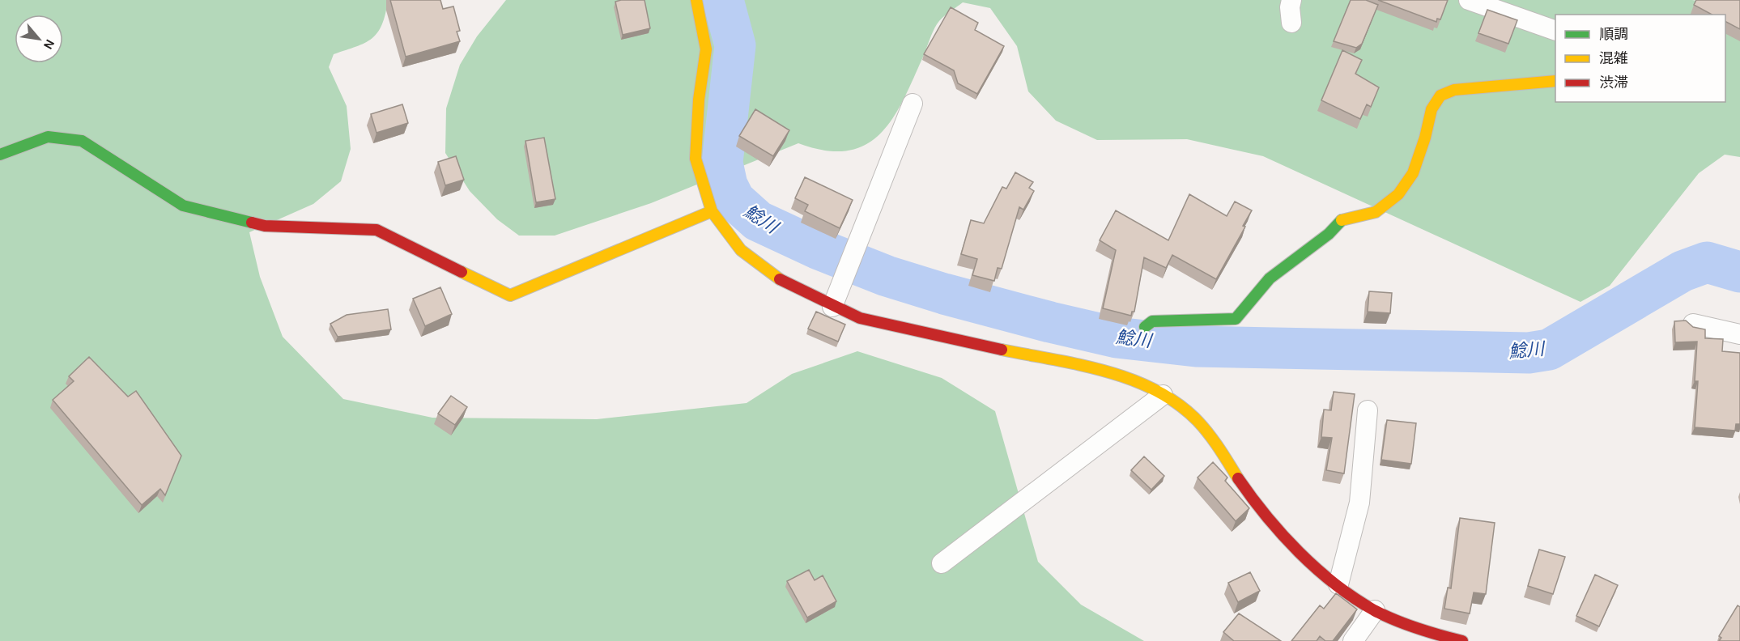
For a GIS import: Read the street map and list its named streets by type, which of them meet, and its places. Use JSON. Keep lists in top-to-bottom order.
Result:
{
  "water": ["鯰川"],
  "legend": ["順調", "混雑", "渋滞"],
  "north": "bottom right"
}
